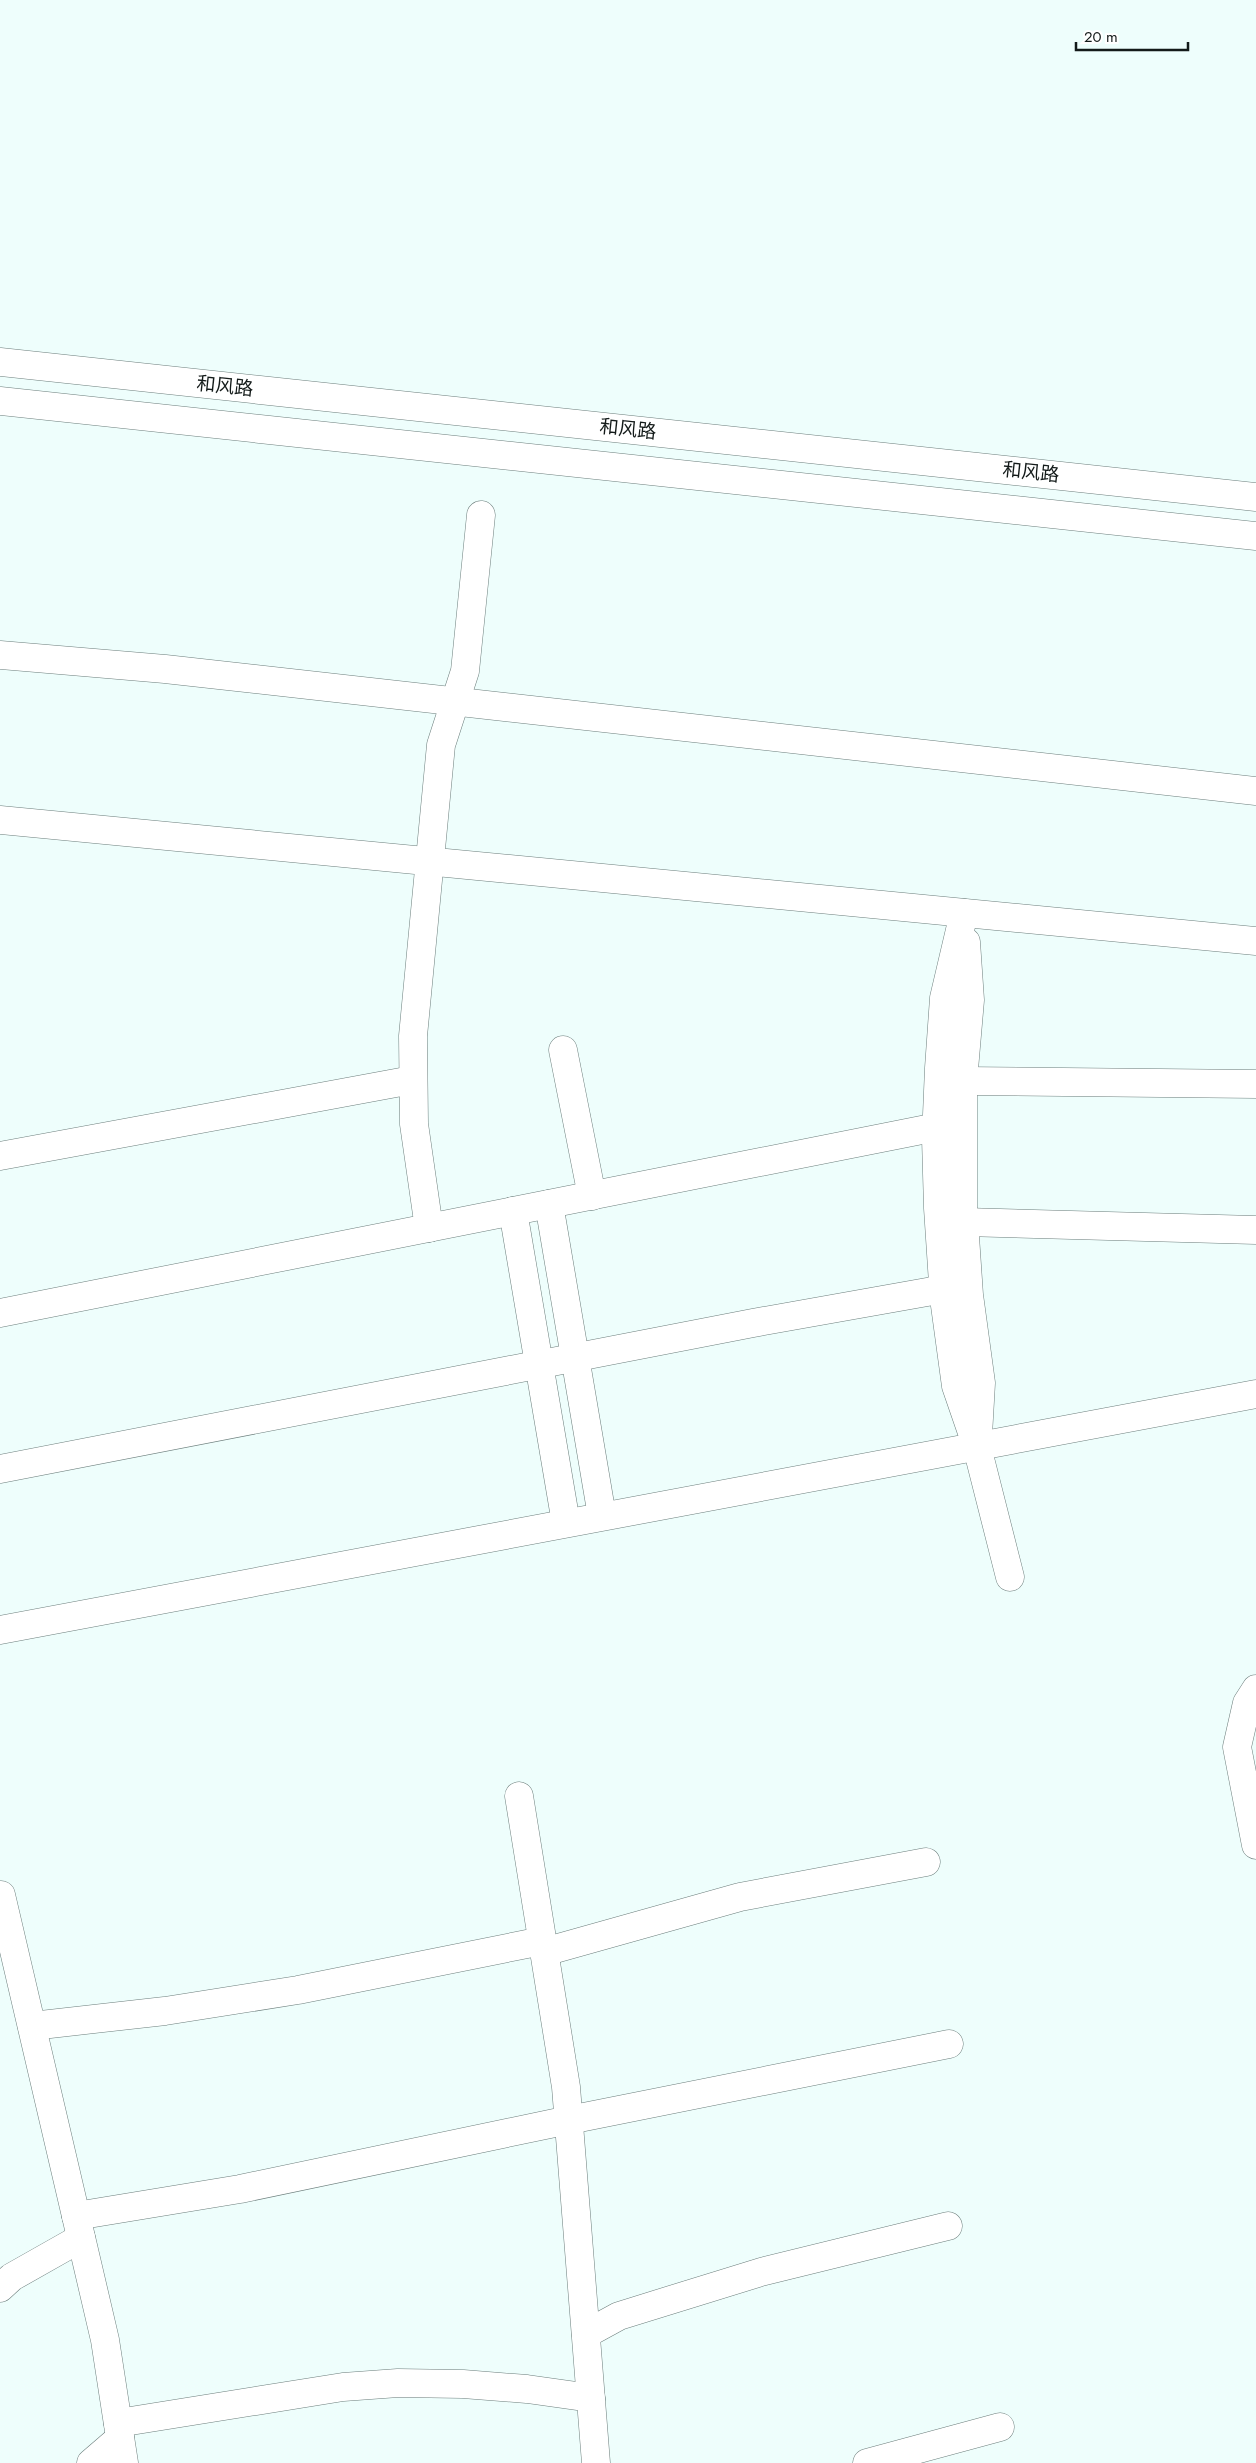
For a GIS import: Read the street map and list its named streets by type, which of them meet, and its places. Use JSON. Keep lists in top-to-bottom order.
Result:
{
  "streets": {
    "street": ["和风路"]
  },
  "scale_bar": "20 m"
}
